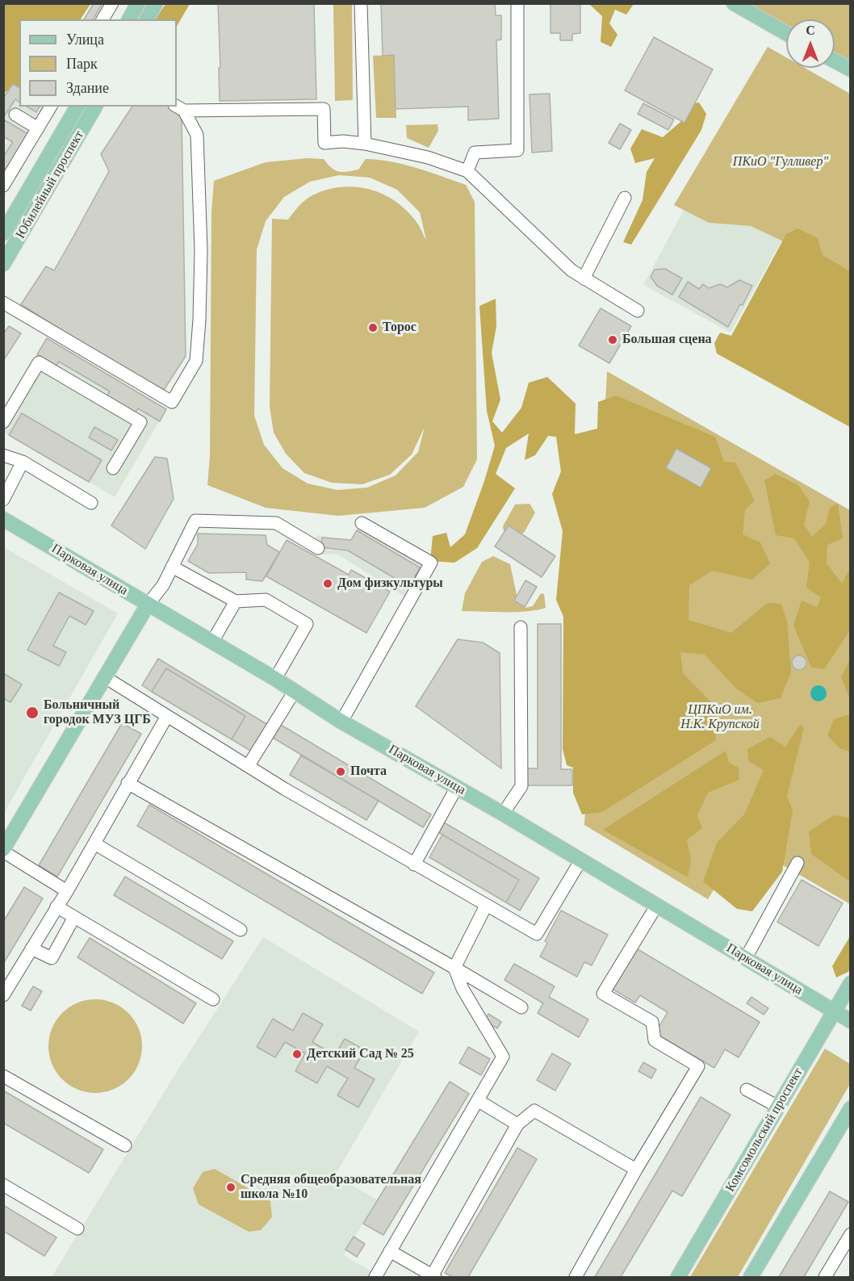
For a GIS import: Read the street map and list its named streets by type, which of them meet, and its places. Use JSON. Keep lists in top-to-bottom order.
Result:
{
  "streets": {
    "main road": ["Юбилейный проспект", "Парковая улица", "Комсомольский проспект"]
  },
  "crossings": [
    ["Парковая улица", "Комсомольский проспект"]
  ],
  "parks": ["ПКиО \"Гулливер\"", "ЦПКиО им. Н.К. Крупской"],
  "places": [
    "Торос",
    "Большая сцена",
    "Дом физкультуры",
    "Больничный городок МУЗ ЦГБ",
    "Почта",
    "Детский Сад № 25",
    "Средняя общеобразовательная школа №10"
  ],
  "legend": ["Улица", "Парк", "Здание"],
  "north": "top"
}
